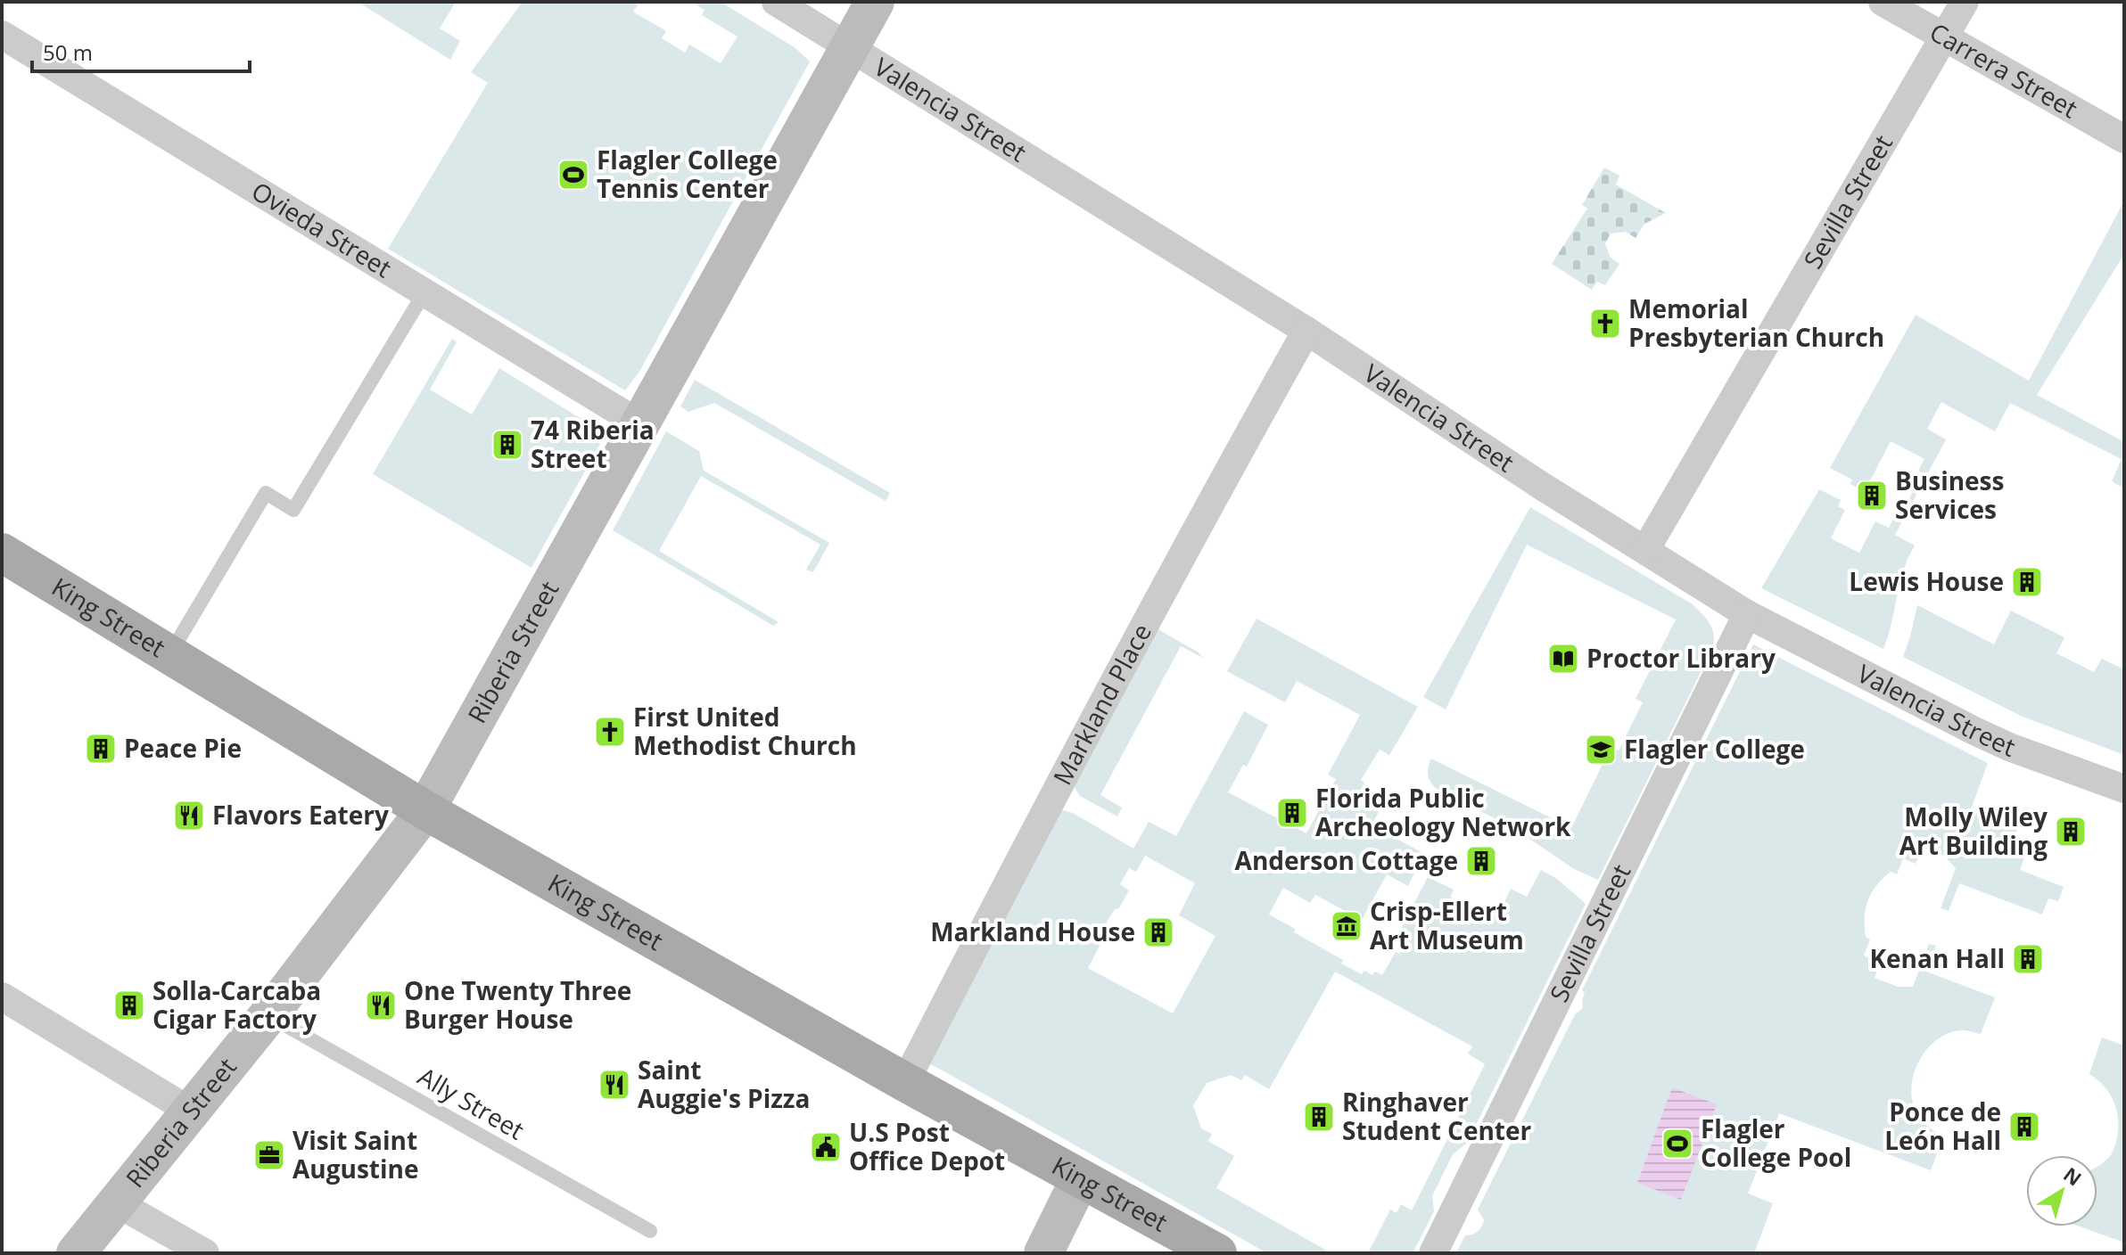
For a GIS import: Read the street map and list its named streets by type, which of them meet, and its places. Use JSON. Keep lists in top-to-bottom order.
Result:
{
  "streets": {
    "main road": ["King Street"],
    "street": [
      "Carrera Street",
      "Valencia Street",
      "Sevilla Street",
      "Ovieda Street",
      "Riberia Street",
      "Markland Place"
    ],
    "lane": ["Ally Street"]
  },
  "crossings": [
    ["Carrera Street", "Sevilla Street"],
    ["Valencia Street", "Sevilla Street"],
    ["Valencia Street", "Riberia Street"],
    ["Valencia Street", "Markland Place"],
    ["Ovieda Street", "Riberia Street"],
    ["King Street", "Riberia Street"],
    ["King Street", "Markland Place"],
    ["Riberia Street", "Ally Street"]
  ],
  "places": {
    "sports": ["Flagler College Tennis Center", "Flagler College Pool"],
    "church": ["Memorial Presbyterian Church", "First United Methodist Church"],
    "building": [
      "74 Riberia Street",
      "Business Services",
      "Lewis House",
      "Peace Pie",
      "Florida Public Archeology Network",
      "Molly Wiley Art Building",
      "Anderson Cottage",
      "Markland House",
      "Kenan Hall",
      "Solla-Carcaba Cigar Factory",
      "Ringhaver Student Center",
      "Ponce de León Hall"
    ],
    "library": ["Proctor Library"],
    "school or university": ["Flagler College"],
    "restaurant": ["Flavors Eatery", "One Twenty Three Burger House", "Saint Auggie's Pizza"],
    "museum": ["Crisp-Ellert Art Museum"],
    "public building": ["U.S Post Office Depot"],
    "office": ["Visit Saint Augustine"]
  },
  "scale_bar": "50 m",
  "north": "top right"
}
